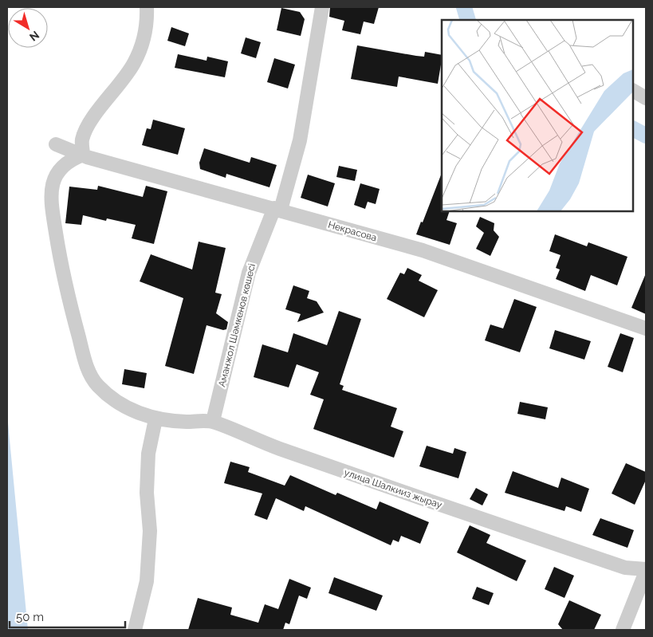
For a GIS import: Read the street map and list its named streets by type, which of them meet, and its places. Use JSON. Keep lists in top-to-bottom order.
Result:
{
  "streets": {
    "street": ["Некрасова", "Аманжол Шәмкенов көшесі", "улица Шалкииз жырау"]
  },
  "crossings": [
    ["Некрасова", "Аманжол Шәмкенов көшесі"],
    ["Некрасова", "улица Шалкииз жырау"],
    ["Аманжол Шәмкенов көшесі", "улица Шалкииз жырау"]
  ],
  "scale_bar": "50 m",
  "north": "bottom right"
}
